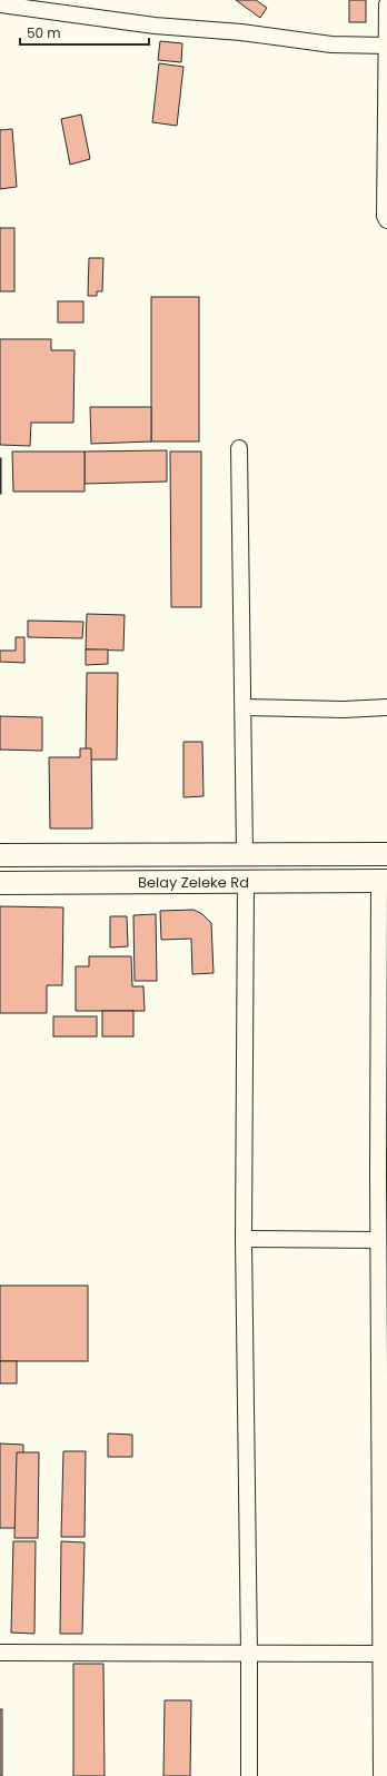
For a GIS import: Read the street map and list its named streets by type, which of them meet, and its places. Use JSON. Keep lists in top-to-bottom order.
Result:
{
  "streets": {
    "street": ["Belay Zeleke Rd"]
  },
  "scale_bar": "50 m"
}
